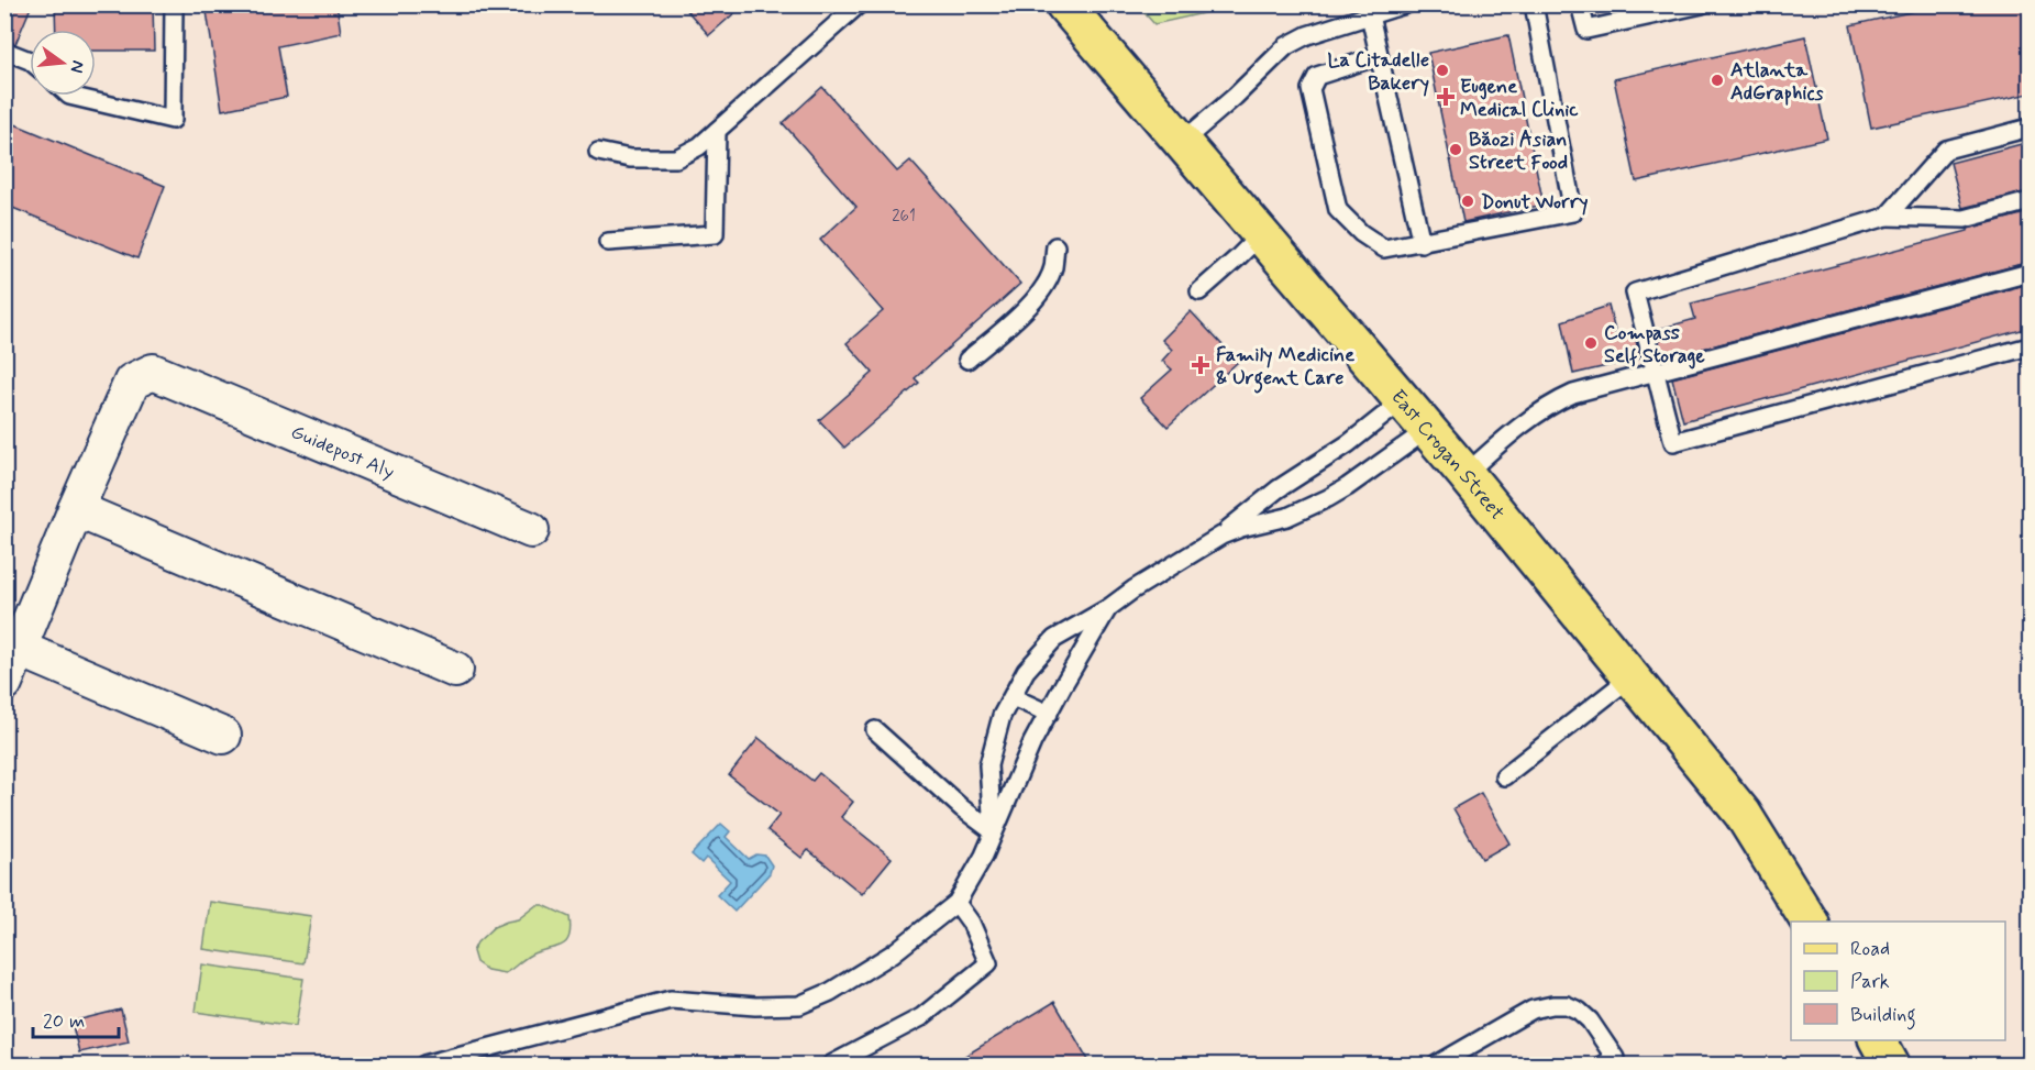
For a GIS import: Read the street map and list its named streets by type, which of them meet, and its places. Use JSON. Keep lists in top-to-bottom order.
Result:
{
  "streets": {
    "main road": ["East Crogan Street"],
    "street": ["Guidepost Aly"]
  },
  "places": {
    "other": [
      "La Citadelle Bakery",
      "Atlanta AdGraphics",
      "Băozi Asian Street Food",
      "Donut Worry",
      "Compass Self Storage"
    ],
    "health": ["Eugene Medical Clinic", "Family Medicine & Urgent Care"]
  },
  "house_numbers": ["261"],
  "legend": ["Road", "Park", "Building"],
  "scale_bar": "20 m",
  "north": "right"
}
